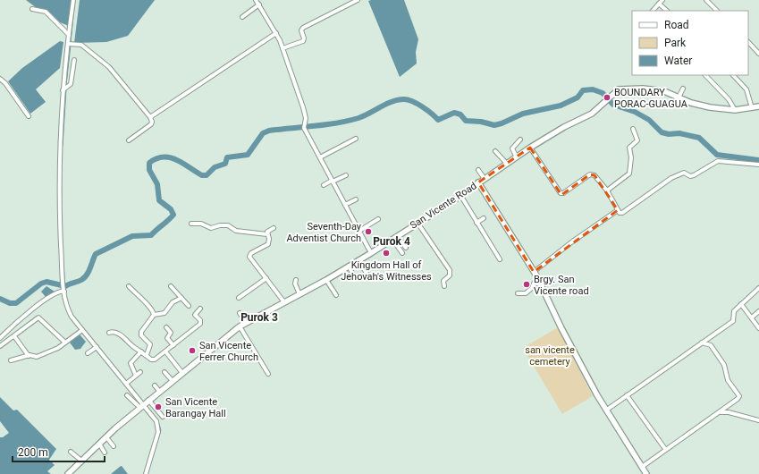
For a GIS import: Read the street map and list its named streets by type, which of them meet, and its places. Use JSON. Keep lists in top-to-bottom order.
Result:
{
  "streets": {
    "street": ["San Vicente Road"]
  },
  "districts": ["Purok 4", "Purok 3"],
  "parks": ["san vicente cemetery"],
  "places": [
    "BOUNDARY PORAC-GUAGUA",
    "Seventh-Day Adventist Church",
    "Kingdom Hall of Jehovah's Witnesses",
    "Brgy. San Vicente road",
    "San Vicente Ferrer Church",
    "San Vicente Barangay Hall"
  ],
  "legend": ["Road", "Park", "Water"],
  "scale_bar": "200 m"
}
